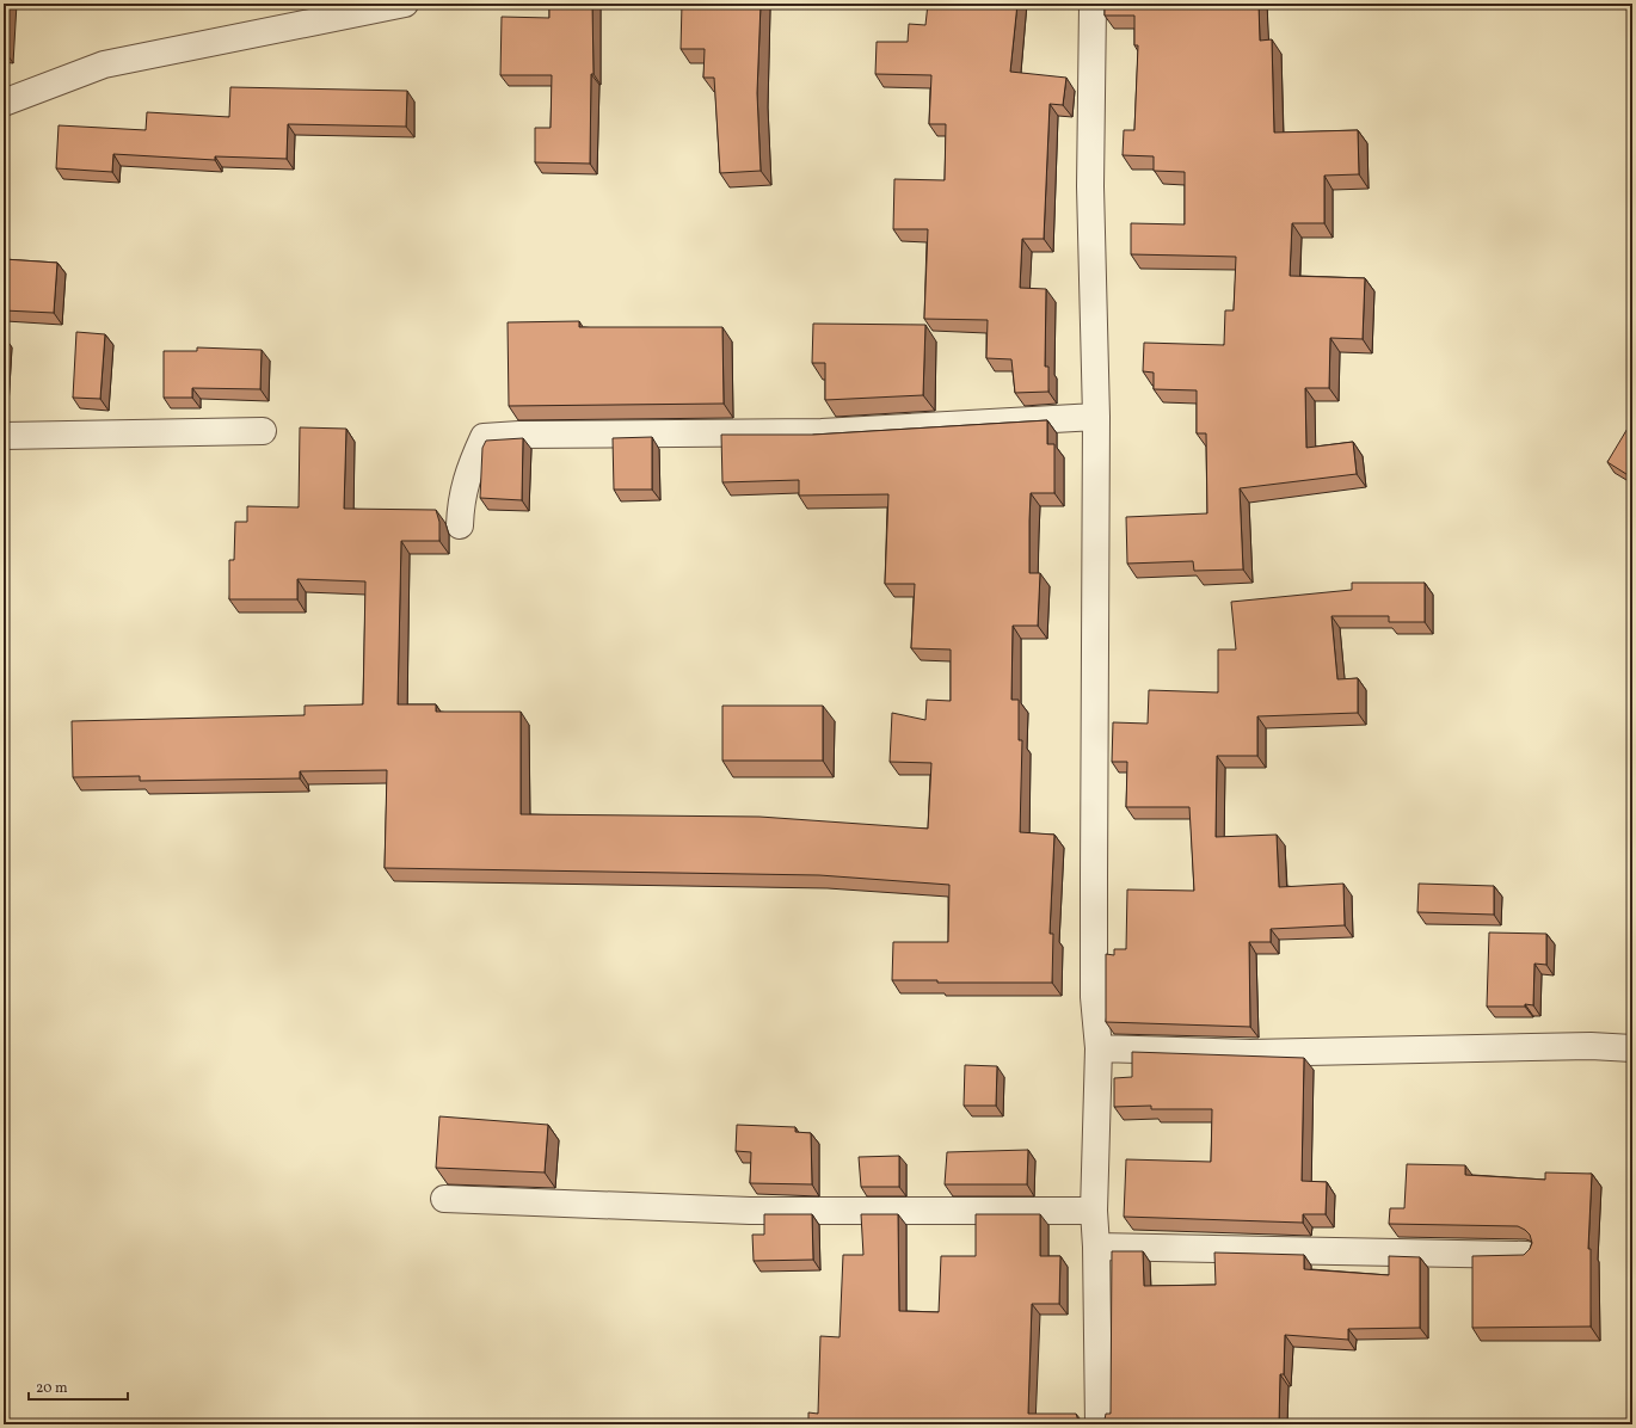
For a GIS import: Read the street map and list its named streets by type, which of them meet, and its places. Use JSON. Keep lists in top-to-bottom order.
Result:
{
  "scale_bar": "20 m"
}
